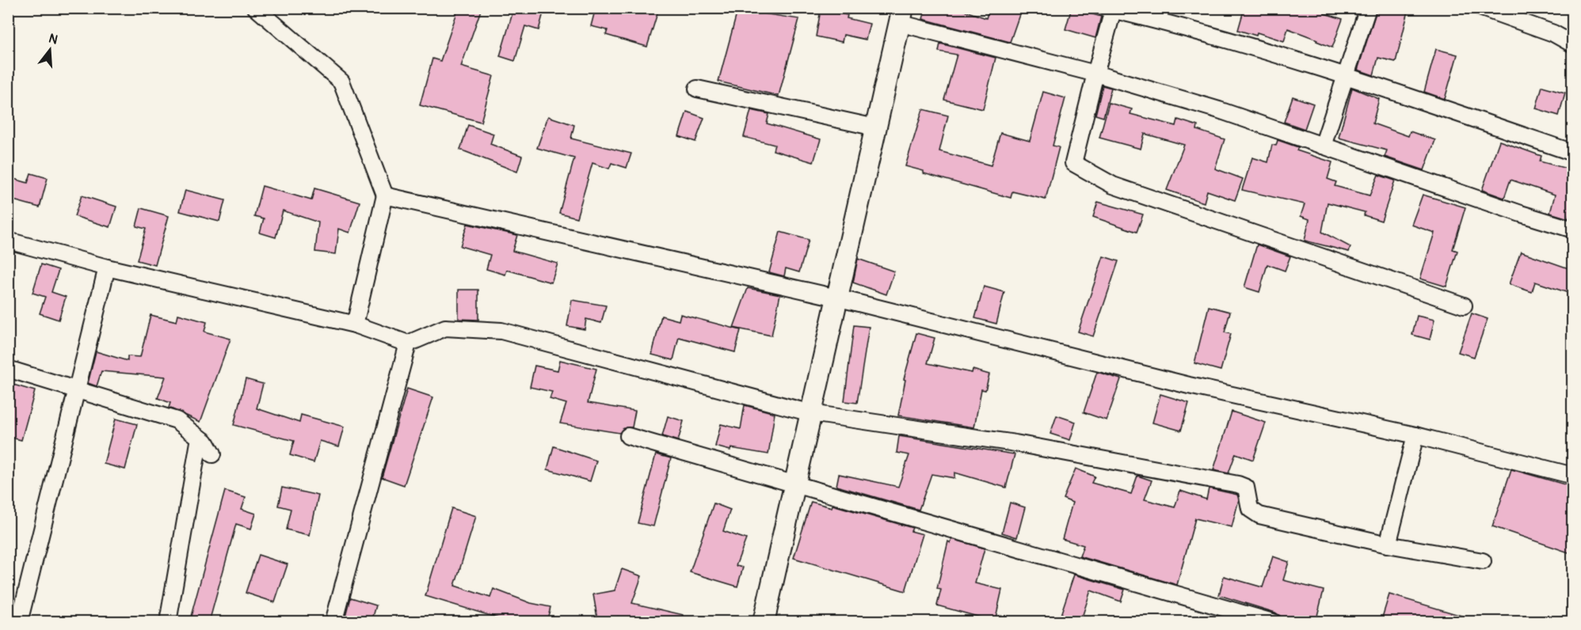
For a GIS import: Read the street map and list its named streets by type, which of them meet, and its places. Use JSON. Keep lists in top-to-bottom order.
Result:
{
  "north": "top"
}
